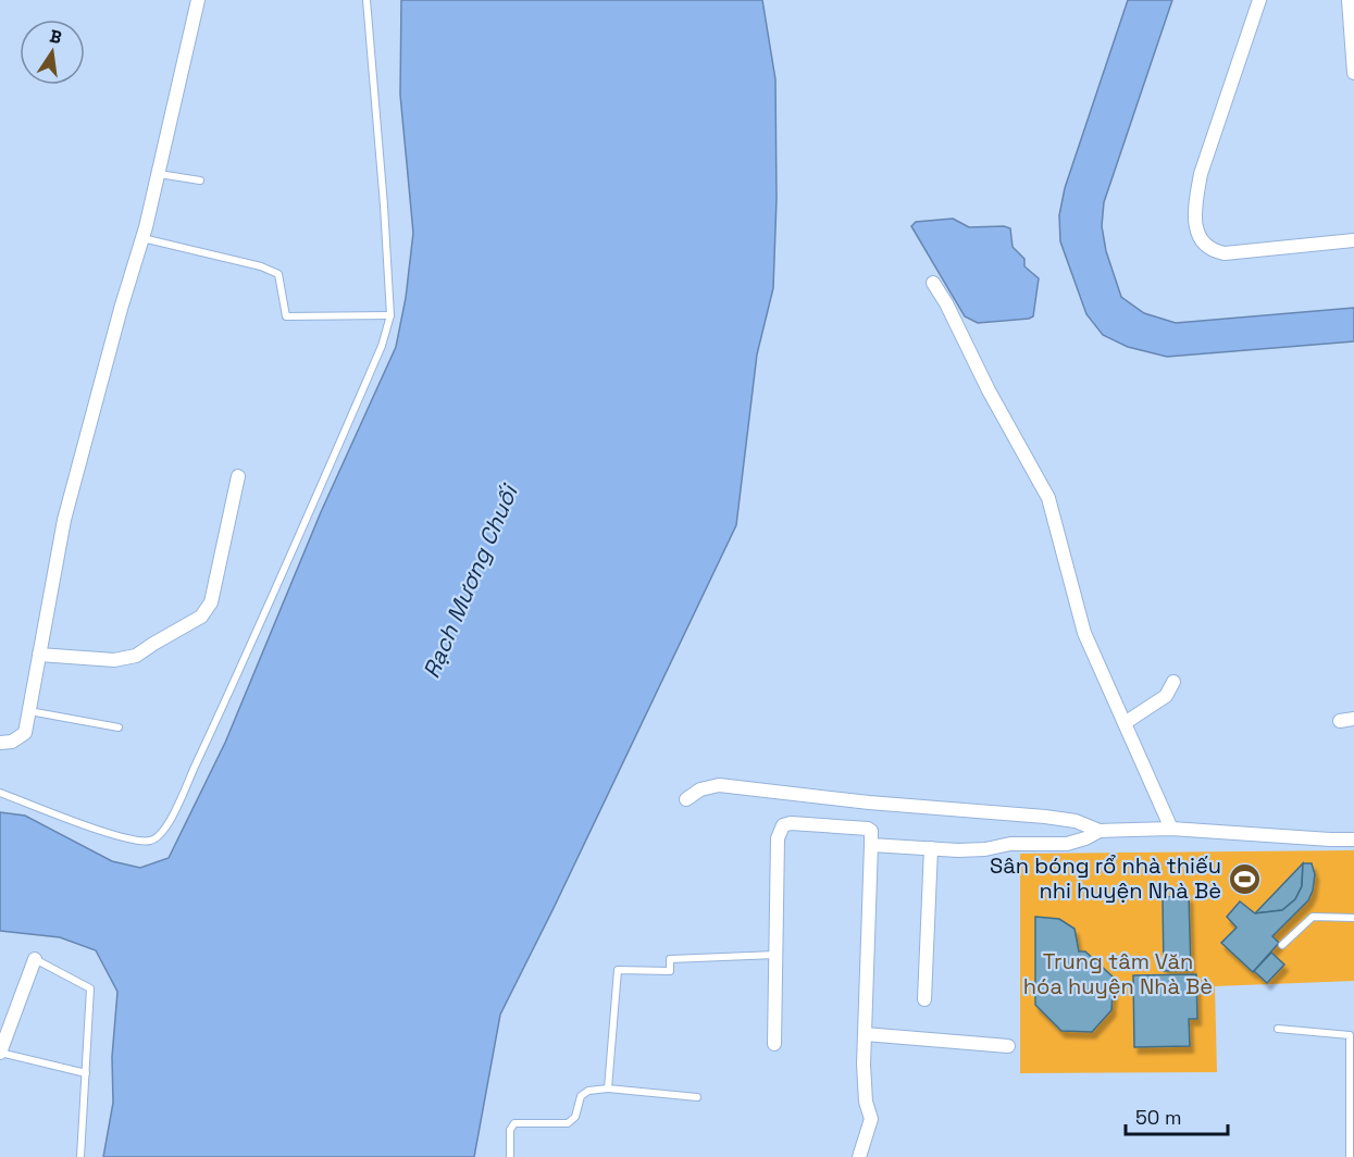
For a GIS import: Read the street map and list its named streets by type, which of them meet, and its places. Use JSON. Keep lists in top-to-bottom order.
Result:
{
  "water": ["Rạch Mương Chuối"],
  "parks": ["Trung tâm Văn hóa huyện Nhà Bè"],
  "places": {
    "sports": ["Sân bóng rổ nhà thiếu nhi huyện Nhà Bè"]
  },
  "scale_bar": "50 m",
  "north": "top"
}
